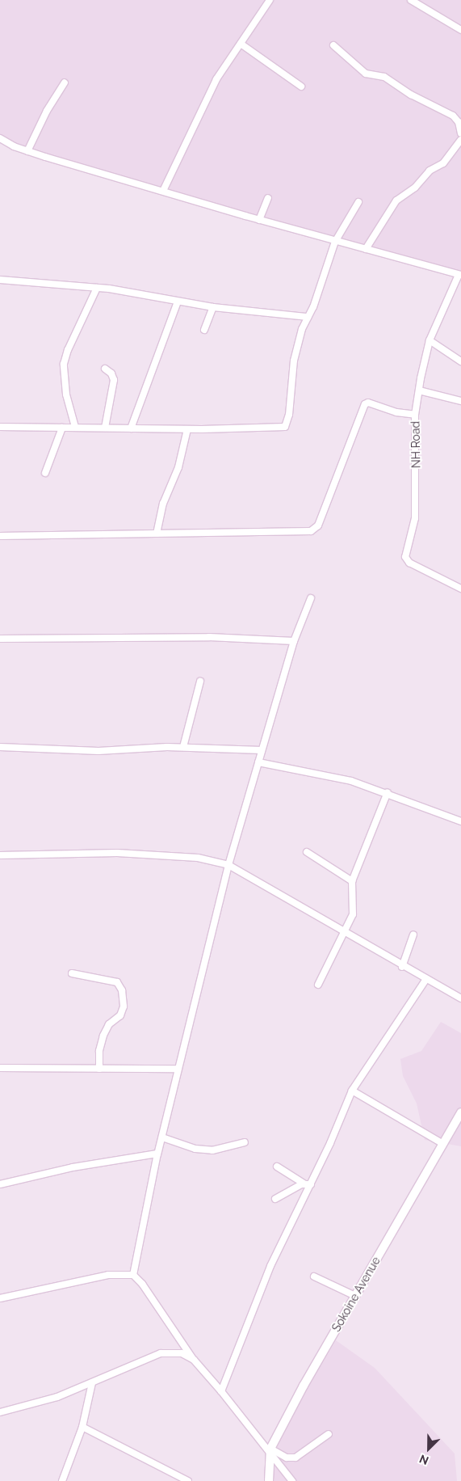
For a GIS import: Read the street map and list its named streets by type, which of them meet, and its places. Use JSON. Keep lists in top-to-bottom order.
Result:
{
  "streets": {
    "street": ["NH Road", "Sokoine Avenue"]
  },
  "north": "bottom left"
}
